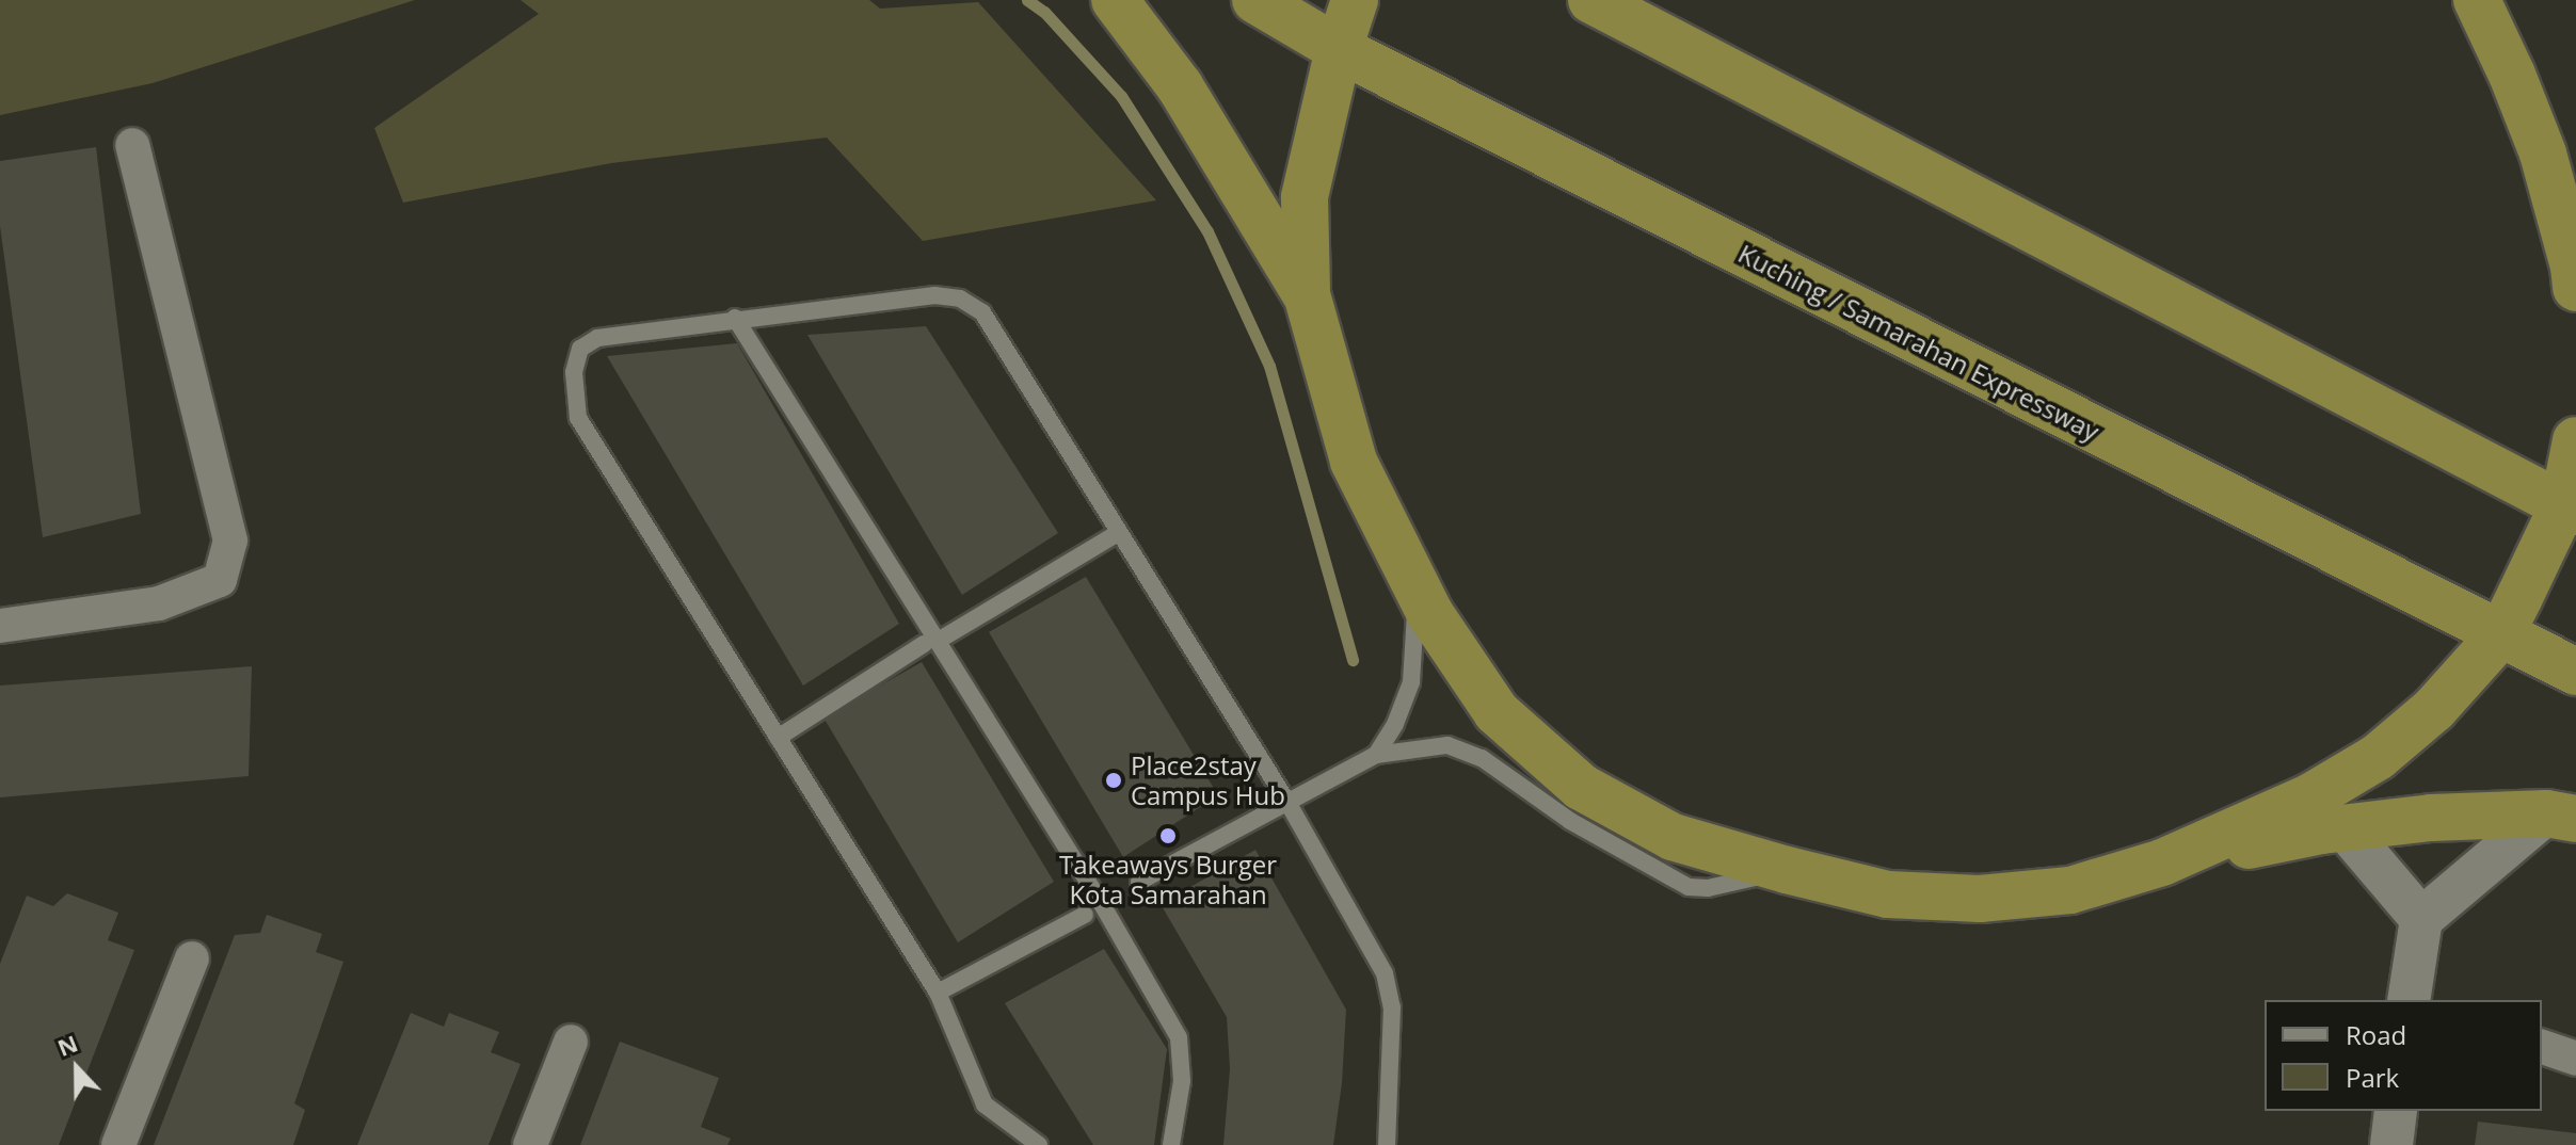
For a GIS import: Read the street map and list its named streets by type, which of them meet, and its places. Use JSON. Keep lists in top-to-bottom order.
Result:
{
  "streets": {
    "highway": ["Kuching / Samarahan Expressway"]
  },
  "places": ["Place2stay Campus Hub", "Takeaways Burger Kota Samarahan"],
  "legend": ["Road", "Park"],
  "north": "top"
}
